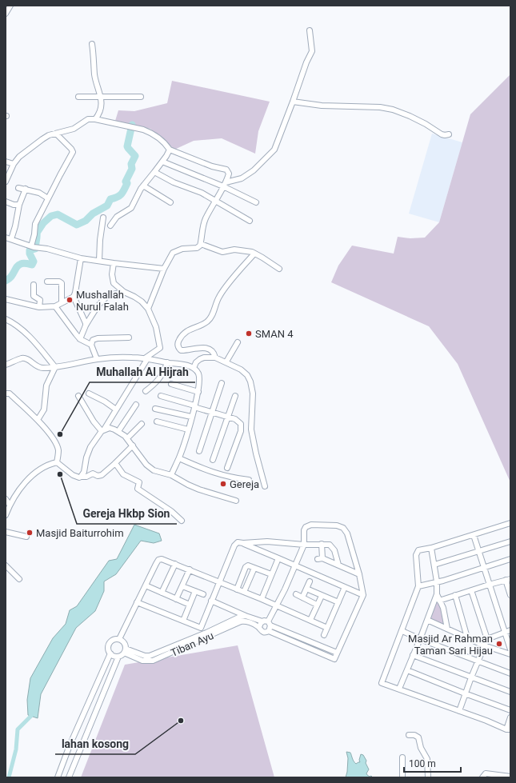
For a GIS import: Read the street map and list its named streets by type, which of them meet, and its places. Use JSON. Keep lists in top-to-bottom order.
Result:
{
  "streets": {
    "street": ["Tiban Ayu"]
  },
  "places": [
    "Mushallah Nurul Falah",
    "SMAN 4",
    "Muhallah Al Hijrah",
    "Gereja Hkbp Sion",
    "Gereja",
    "Masjid Baiturrohim",
    "Masjid Ar Rahman Taman Sari Hijau",
    "lahan kosong"
  ],
  "scale_bar": "100 m"
}
